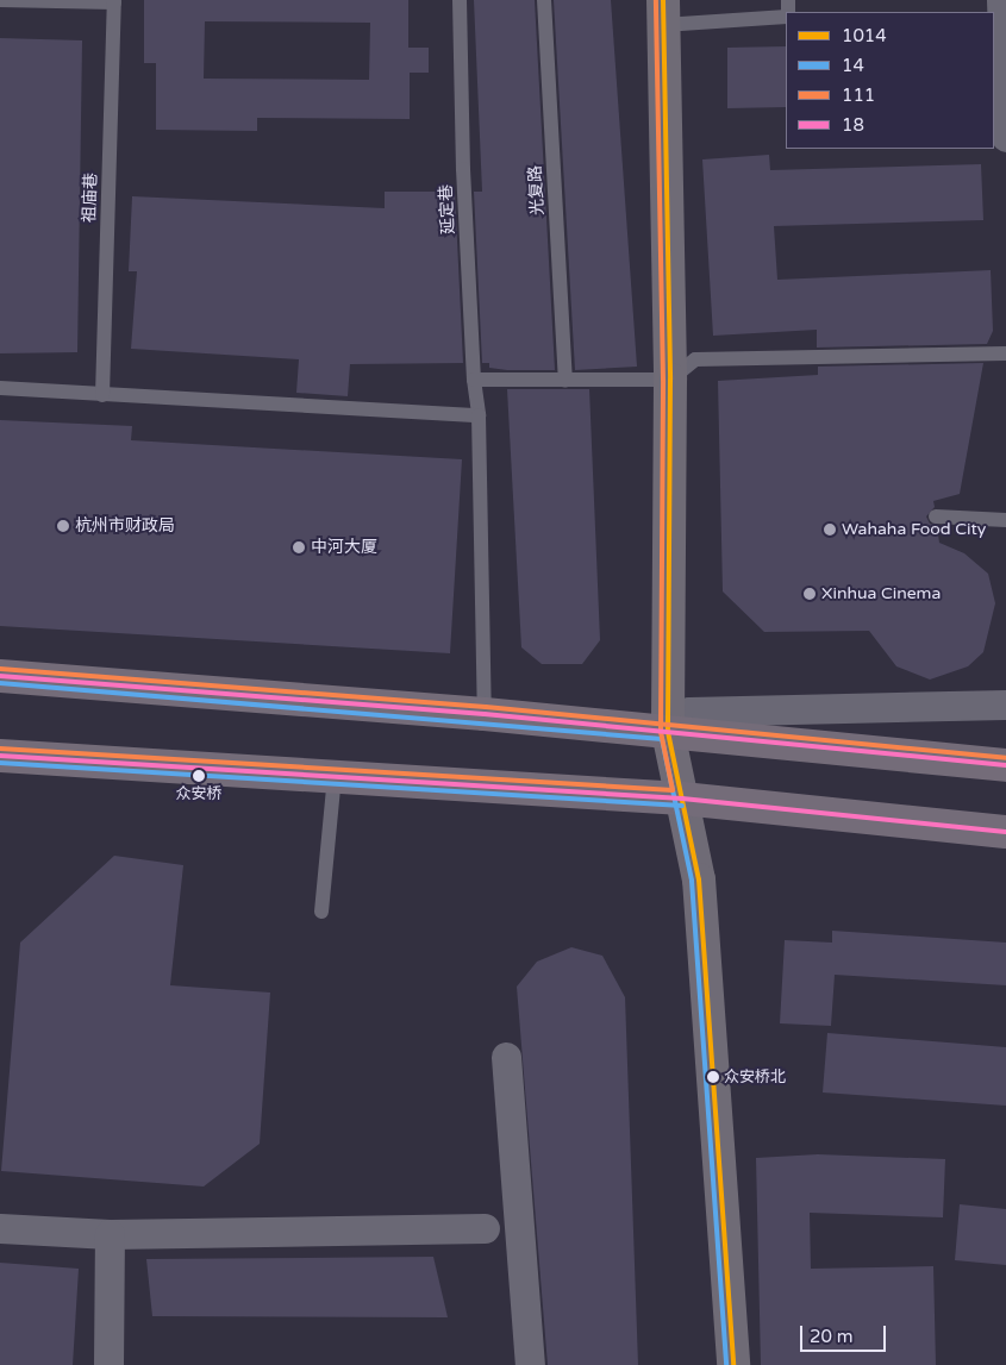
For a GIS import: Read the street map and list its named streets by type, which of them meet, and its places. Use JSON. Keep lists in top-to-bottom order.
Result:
{
  "streets": {
    "lane": ["光复路", "祖庙巷", "延定巷"]
  },
  "places": [
    "杭州市财政局",
    "Wahaha Food City",
    "中河大厦",
    "Xinhua Cinema",
    "众安桥",
    "众安桥北"
  ],
  "lines": [
    "transit line 1014",
    "transit line 111",
    "transit line 18",
    "transit line 14"
  ],
  "legend": [
    "1014",
    "14",
    "111",
    "18"
  ],
  "scale_bar": "20 m"
}
